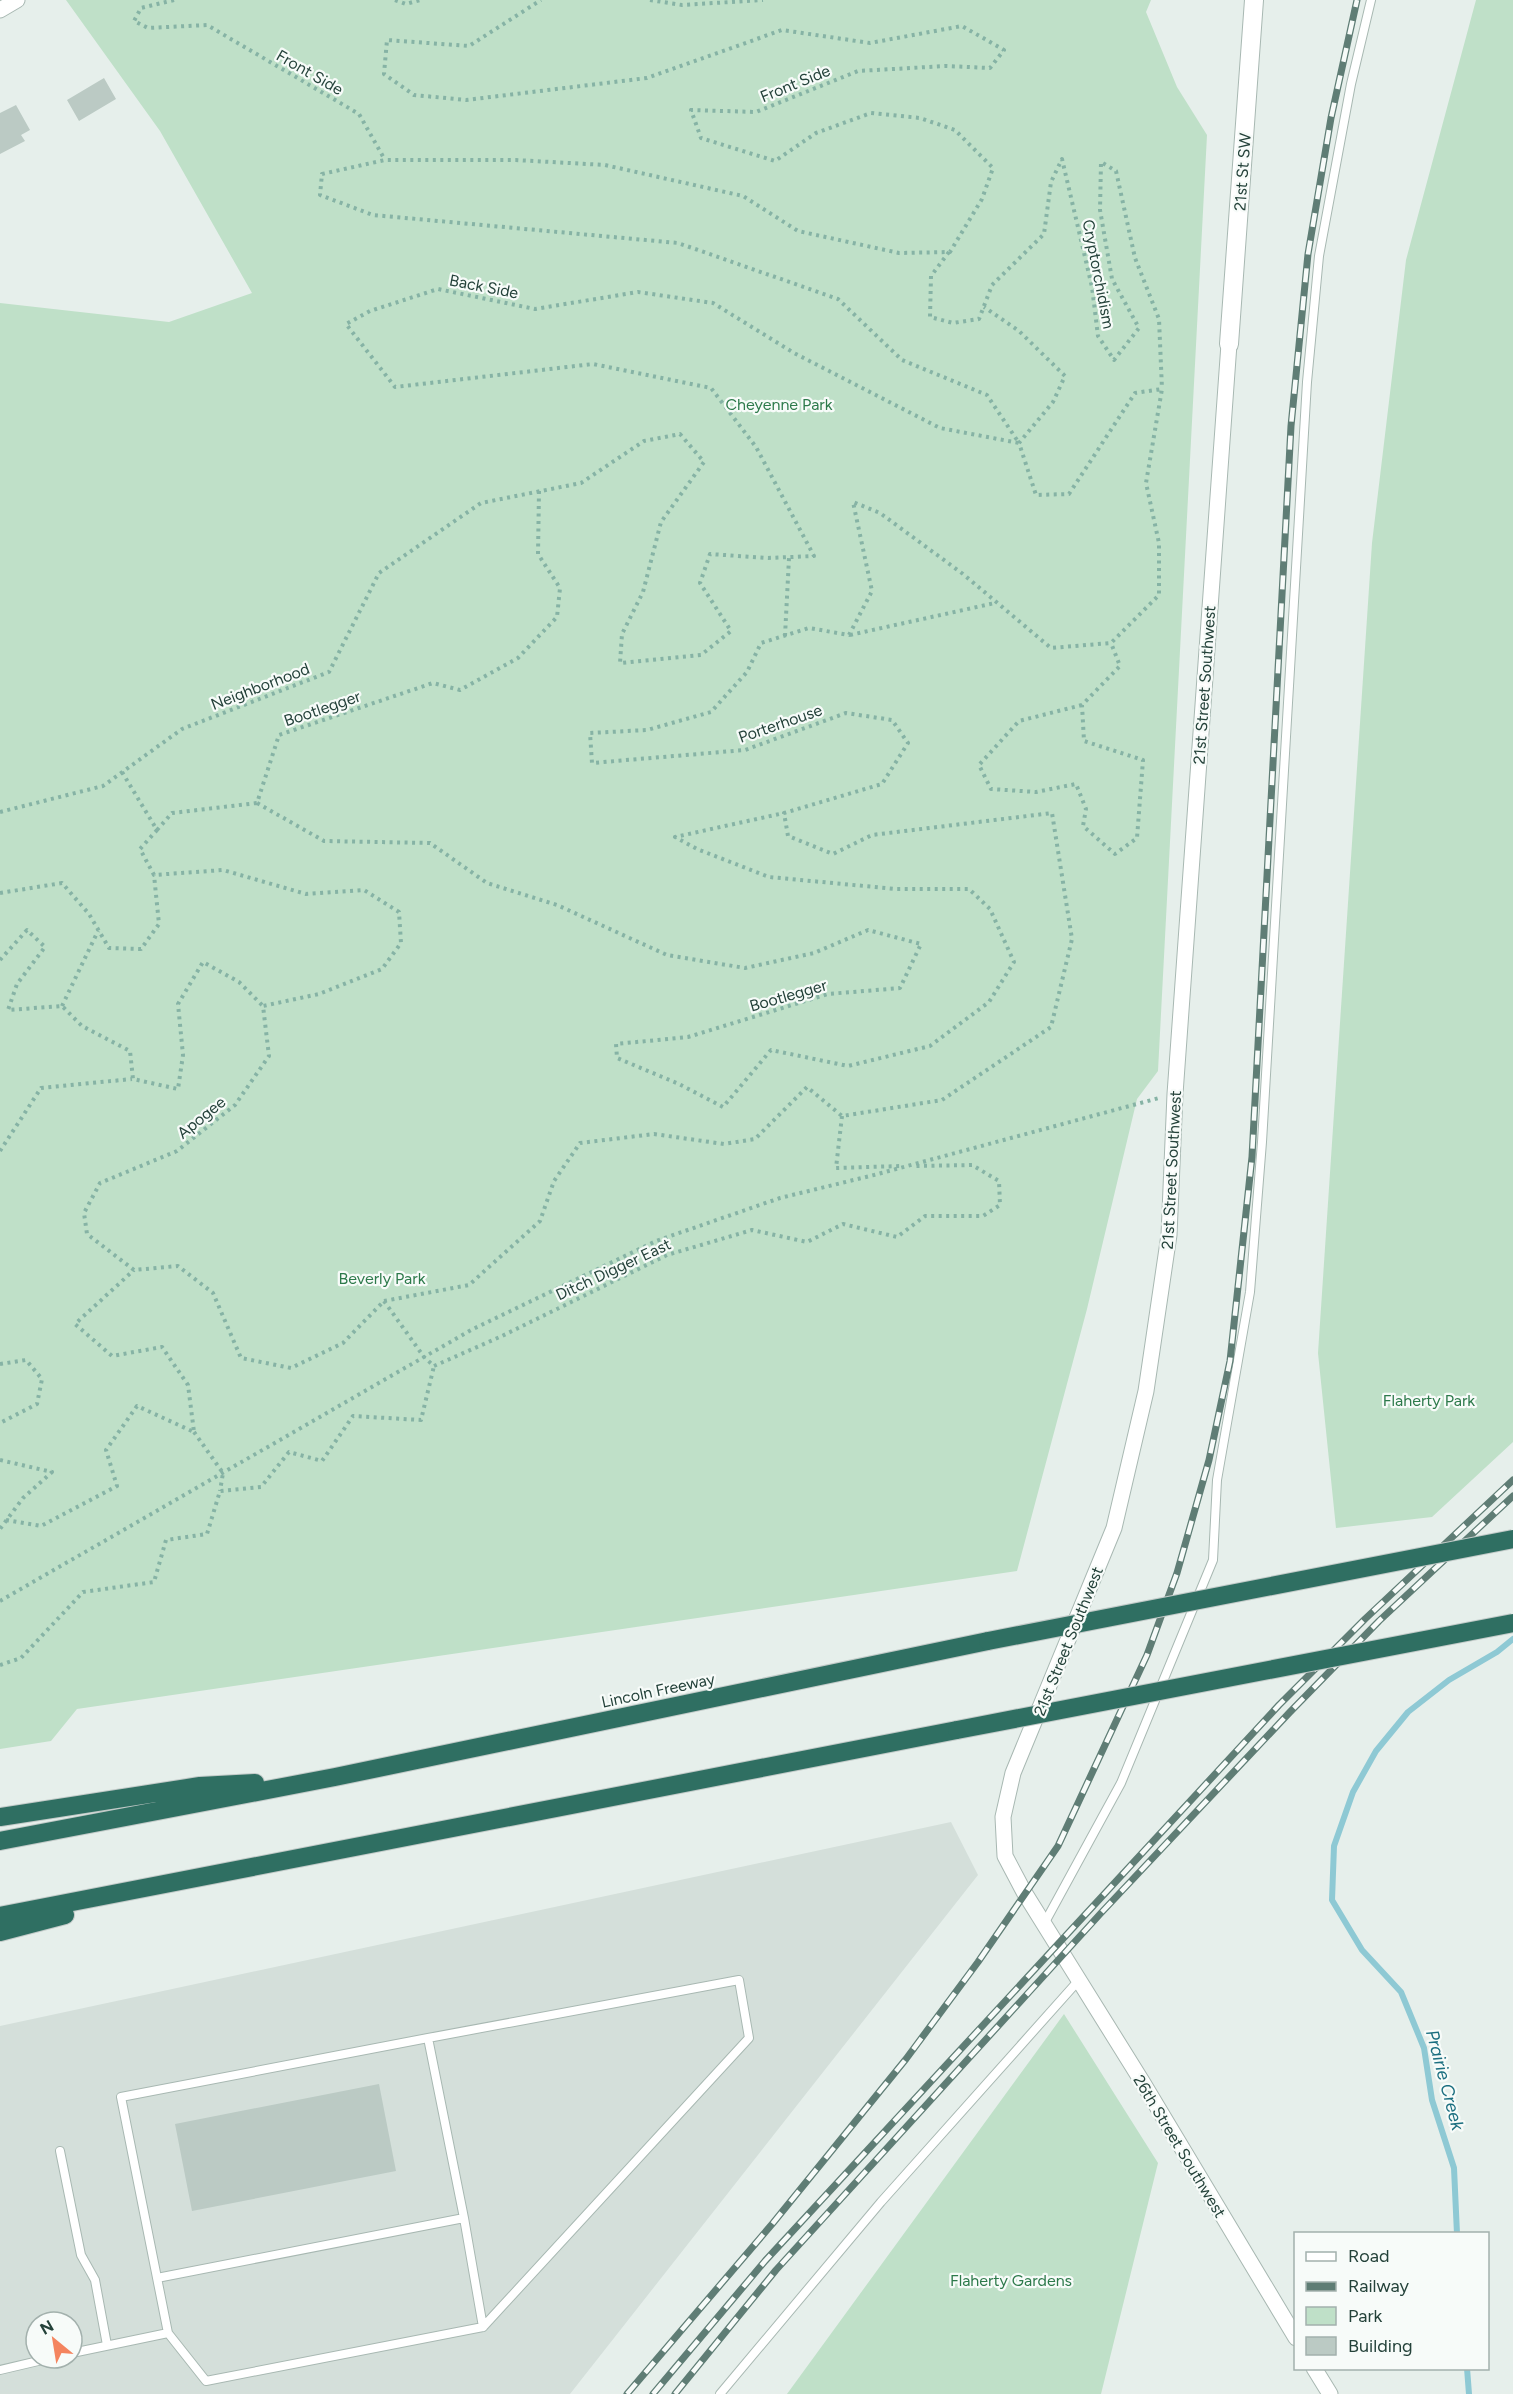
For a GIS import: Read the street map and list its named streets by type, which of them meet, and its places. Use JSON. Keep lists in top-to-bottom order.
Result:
{
  "streets": {
    "highway": ["Lincoln Freeway"],
    "street": ["21st St SW", "21st Street Southwest", "26th Street Southwest"],
    "path": [
      "Front Side",
      "Cryptorchidism",
      "Back Side",
      "Neighborhood",
      "Bootlegger",
      "Porterhouse",
      "Apogee",
      "Ditch Digger East"
    ]
  },
  "crossings": [
    ["21st St SW", "21st Street Southwest"],
    ["Back Side", "Neighborhood"],
    ["Back Side", "Bootlegger"],
    ["21st Street Southwest", "26th Street Southwest"],
    ["Neighborhood", "Bootlegger"],
    ["Bootlegger", "Porterhouse"]
  ],
  "water": ["Prairie Creek"],
  "parks": [
    "Cheyenne Park",
    "Beverly Park",
    "Flaherty Park",
    "Flaherty Gardens"
  ],
  "legend": [
    "Road",
    "Railway",
    "Park",
    "Building"
  ],
  "north": "top left"
}
